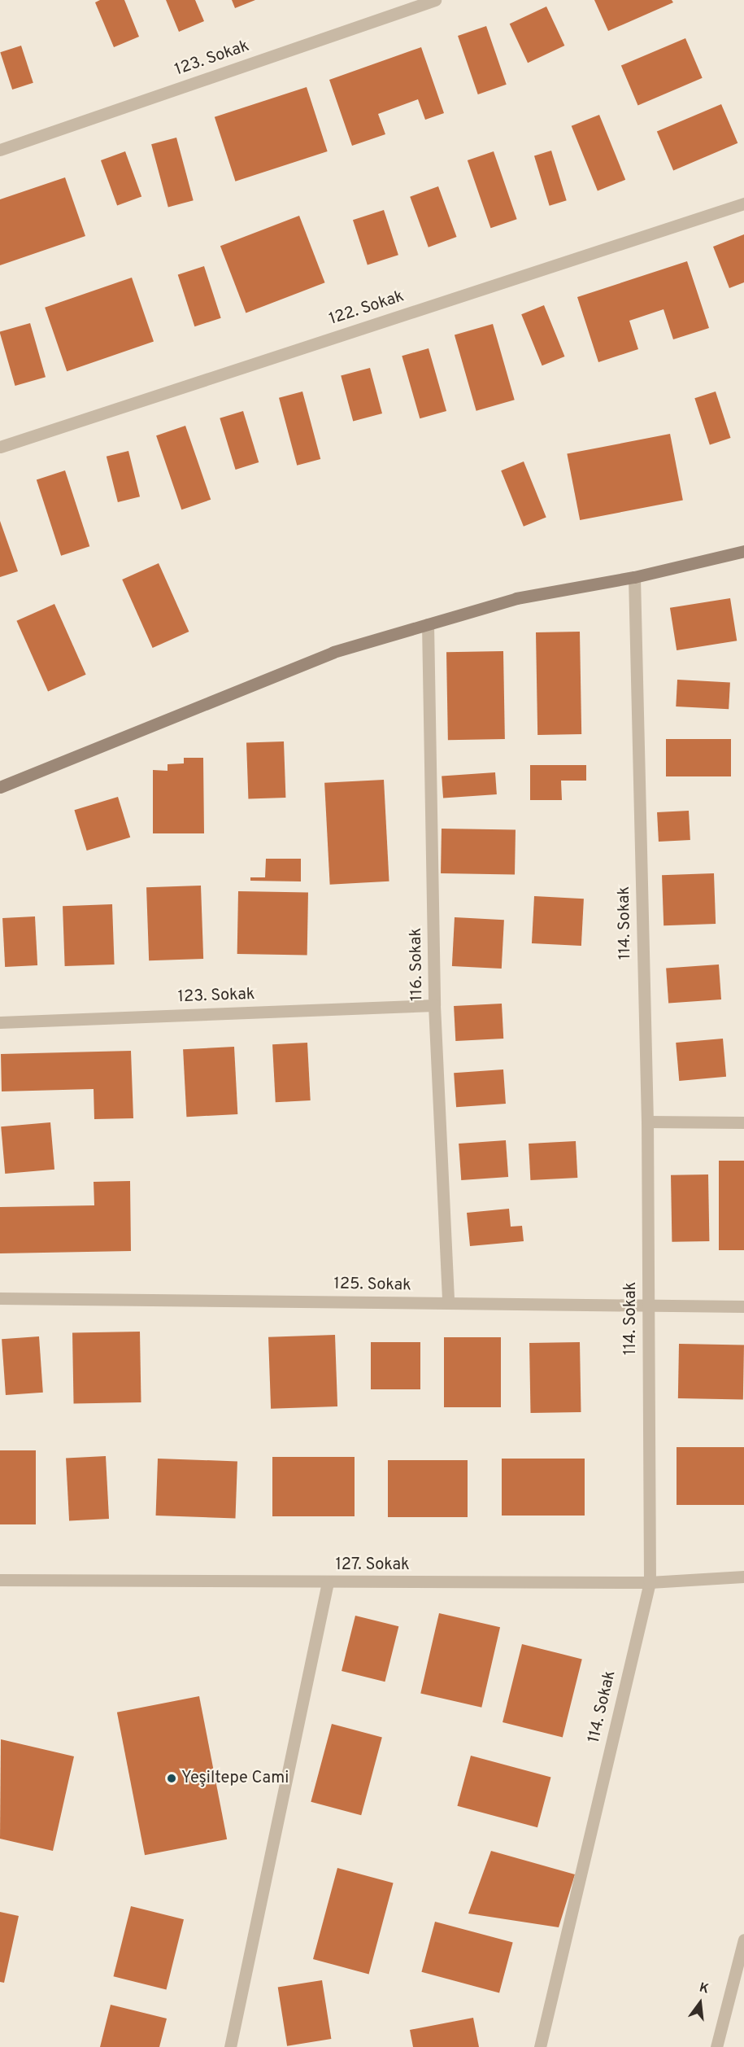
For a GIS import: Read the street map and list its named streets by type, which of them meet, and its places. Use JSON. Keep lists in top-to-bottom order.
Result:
{
  "streets": {
    "street": [
      "123. Sokak",
      "122. Sokak",
      "114. Sokak",
      "116. Sokak",
      "125. Sokak",
      "127. Sokak"
    ]
  },
  "crossings": [
    ["123. Sokak", "116. Sokak"],
    ["114. Sokak", "125. Sokak"],
    ["114. Sokak", "127. Sokak"],
    ["116. Sokak", "125. Sokak"]
  ],
  "places": ["Yeşiltepe Cami"],
  "north": "top"
}
